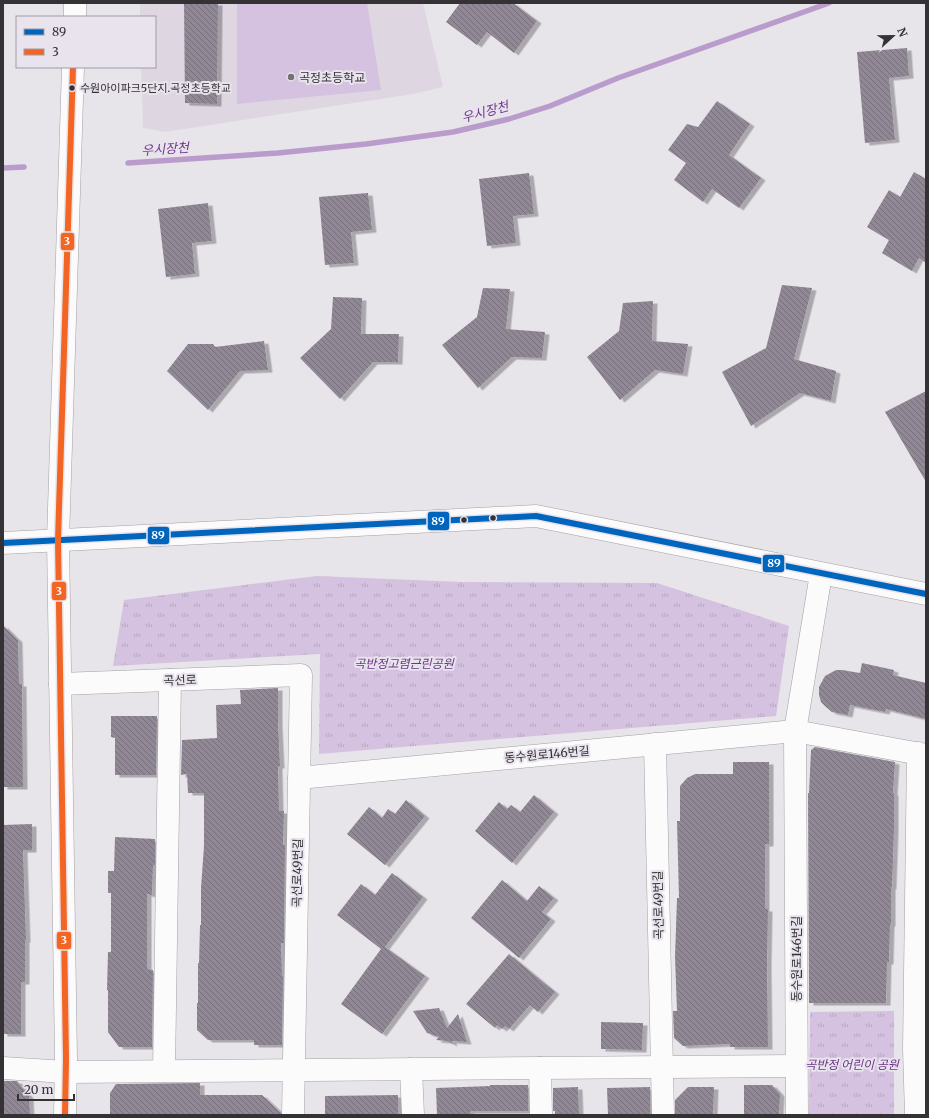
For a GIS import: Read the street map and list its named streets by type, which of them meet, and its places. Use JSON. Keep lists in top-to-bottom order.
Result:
{
  "streets": {
    "street": ["곡선로", "동수원로146번길", "곡선로49번길"]
  },
  "crossings": [
    ["곡선로", "곡선로49번길"],
    ["동수원로146번길", "곡선로49번길"]
  ],
  "water": ["우시장천"],
  "parks": ["곡반정고렴근린공원", "곡반정 어린이 공원"],
  "places": ["곡정초등학교", "수원아이파크5단지.곡정초등학교"],
  "lines": ["transit line 3", "transit line 89"],
  "legend": ["89", "3"],
  "scale_bar": "20 m",
  "north": "right"
}
